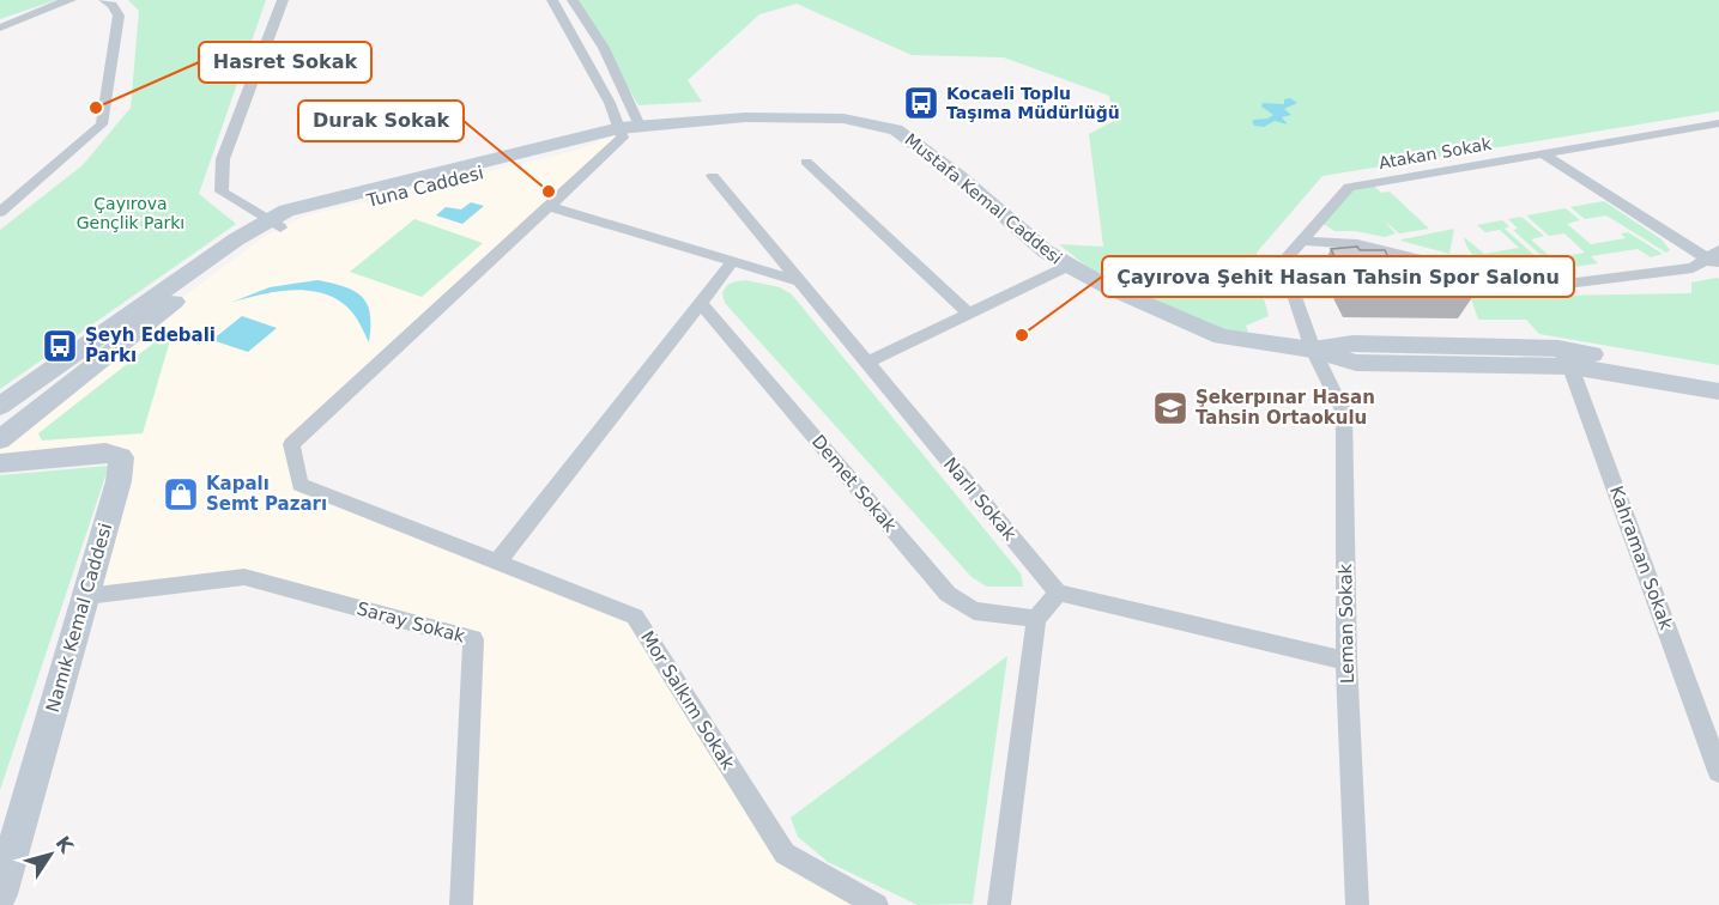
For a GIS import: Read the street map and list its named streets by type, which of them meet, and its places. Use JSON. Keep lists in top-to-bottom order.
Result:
{
  "streets": {
    "street": [
      "Atakan Sokak",
      "Tuna Caddesi",
      "Mustafa Kemal Caddesi",
      "Demet Sokak",
      "Narlı Sokak",
      "Kahraman Sokak",
      "Namık Kemal Caddesi",
      "Saray Sokak",
      "Leman Sokak",
      "Mor Salkım Sokak"
    ]
  },
  "crossings": [
    ["Atakan Sokak", "Mustafa Kemal Caddesi"],
    ["Atakan Sokak", "Leman Sokak"],
    ["Tuna Caddesi", "Mustafa Kemal Caddesi"],
    ["Mustafa Kemal Caddesi", "Kahraman Sokak"],
    ["Mustafa Kemal Caddesi", "Leman Sokak"],
    ["Namık Kemal Caddesi", "Saray Sokak"]
  ],
  "parks": ["Çayırova Gençlik Parkı"],
  "places": {
    "bus stop": ["Kocaeli Toplu Taşıma Müdürlüğü", "Şeyh Edebali Parkı"],
    "other": ["Hasret Sokak", "Durak Sokak", "Çayırova Şehit Hasan Tahsin Spor Salonu"],
    "school or university": ["Şekerpınar Hasan Tahsin Ortaokulu"],
    "shop": ["Kapalı Semt Pazarı"]
  },
  "north": "top right"
}
